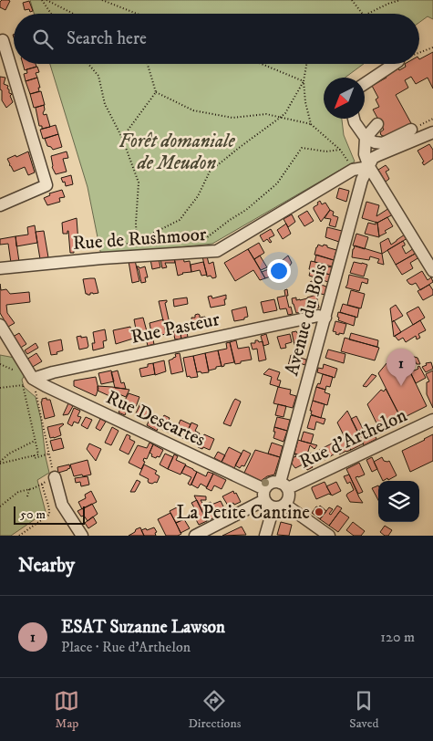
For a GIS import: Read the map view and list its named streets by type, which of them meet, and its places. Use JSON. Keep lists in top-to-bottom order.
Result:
{
  "streets": {
    "street": [
      "Rue de Rushmoor",
      "Avenue du Bois",
      "Rue Pasteur",
      "Rue Descartes",
      "Rue d'Arthelon"
    ]
  },
  "crossings": [
    ["Rue de Rushmoor", "Avenue du Bois"],
    ["Avenue du Bois", "Rue Pasteur"],
    ["Avenue du Bois", "Rue Descartes"],
    ["Avenue du Bois", "Rue d'Arthelon"],
    ["Rue Pasteur", "Rue Descartes"],
    ["Rue Descartes", "Rue d'Arthelon"]
  ],
  "parks": ["Forêt domaniale de Meudon"],
  "places": ["La Petite Cantine"],
  "scale_bar": "50 m",
  "north": "bottom left",
  "page": {
    "search": "Search here",
    "pins": "1",
    "scale": "50 m",
    "heading": "Nearby",
    "list": [
      {
        "mark": "1",
        "name": "ESAT Suzanne Lawson",
        "note": "Place · Rue d'Arthelon",
        "value": "120 m"
      }
    ],
    "nav": ["Map", "Directions", "Saved"]
  }
}
